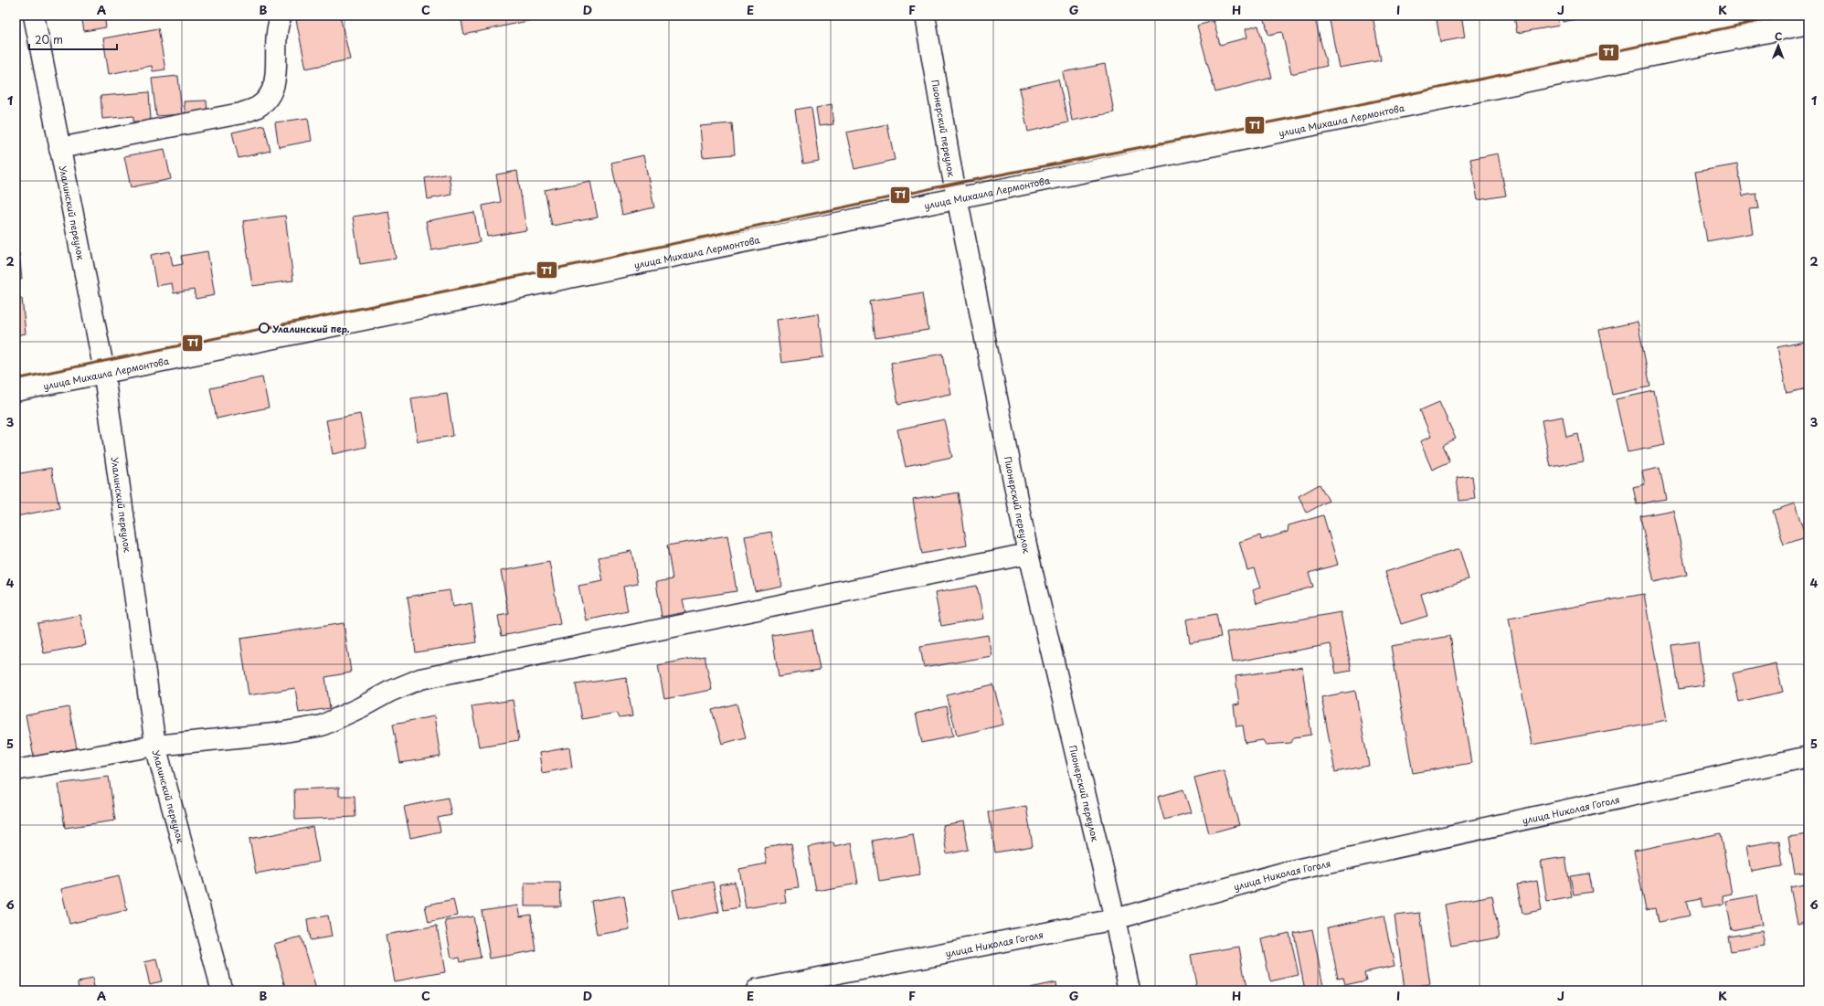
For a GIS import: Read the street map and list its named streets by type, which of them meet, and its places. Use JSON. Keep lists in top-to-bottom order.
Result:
{
  "streets": {
    "street": [
      "улица Михаила Лермонтова",
      "Пионерский переулок",
      "Улалинский переулок",
      "улица Николая Гоголя"
    ]
  },
  "crossings": [
    ["улица Михаила Лермонтова", "Пионерский переулок"],
    ["улица Михаила Лермонтова", "Улалинский переулок"],
    ["Пионерский переулок", "улица Николая Гоголя"]
  ],
  "places": ["Улалинский пер."],
  "lines": ["transit line T1"],
  "scale_bar": "20 m",
  "north": "top",
  "grid": {
    "columns": [
      "A",
      "B",
      "C",
      "D",
      "E",
      "F",
      "G",
      "H",
      "I",
      "J",
      "K"
    ],
    "rows": [
      "1",
      "2",
      "3",
      "4",
      "5",
      "6"
    ]
  }
}
